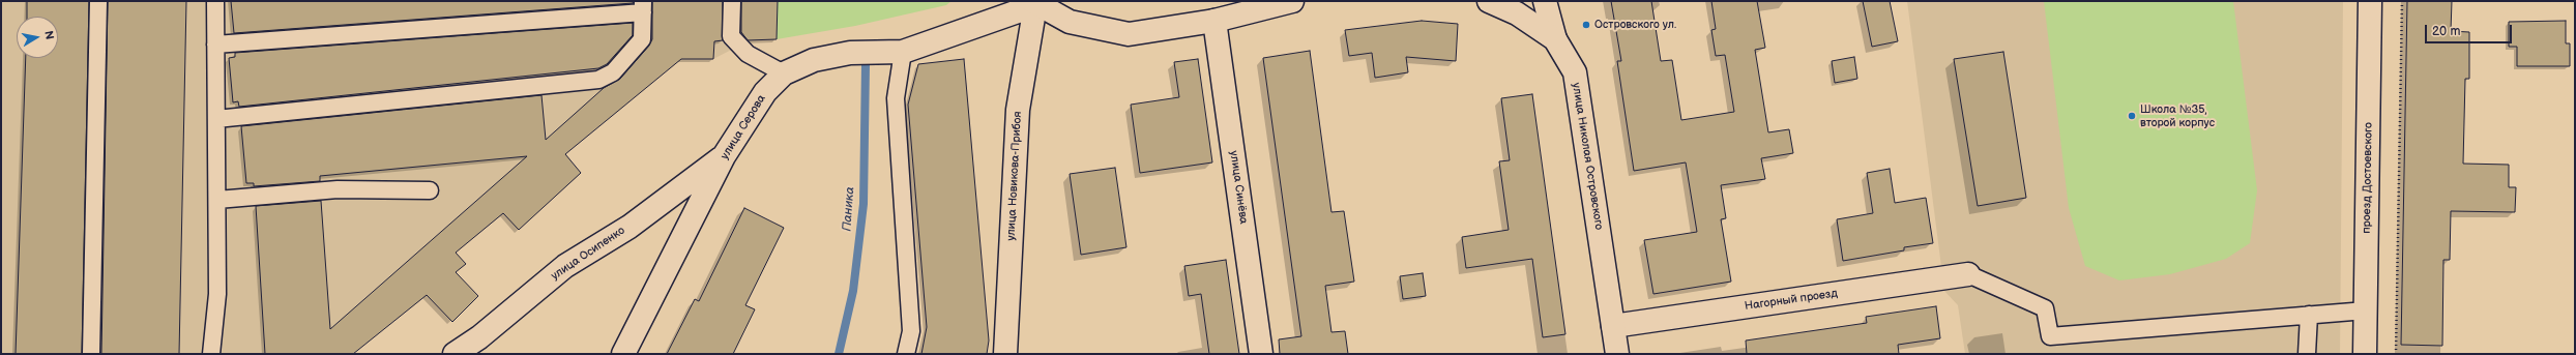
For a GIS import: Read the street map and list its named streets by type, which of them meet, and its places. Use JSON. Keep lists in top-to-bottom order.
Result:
{
  "streets": {
    "street": [
      "улица Серова",
      "улица Николая Островского",
      "улица Новикова-Прибоя",
      "проезд Достоевского",
      "улица Синёва",
      "улица Осипенко",
      "Нагорный проезд"
    ]
  },
  "crossings": [
    ["улица Серова", "улица Новикова-Прибоя"],
    ["улица Серова", "улица Осипенко"],
    ["улица Николая Островского", "Нагорный проезд"]
  ],
  "water": ["Паника"],
  "places": ["Островского ул.", "Школа №35, второй корпус"],
  "scale_bar": "20 m",
  "north": "right"
}
